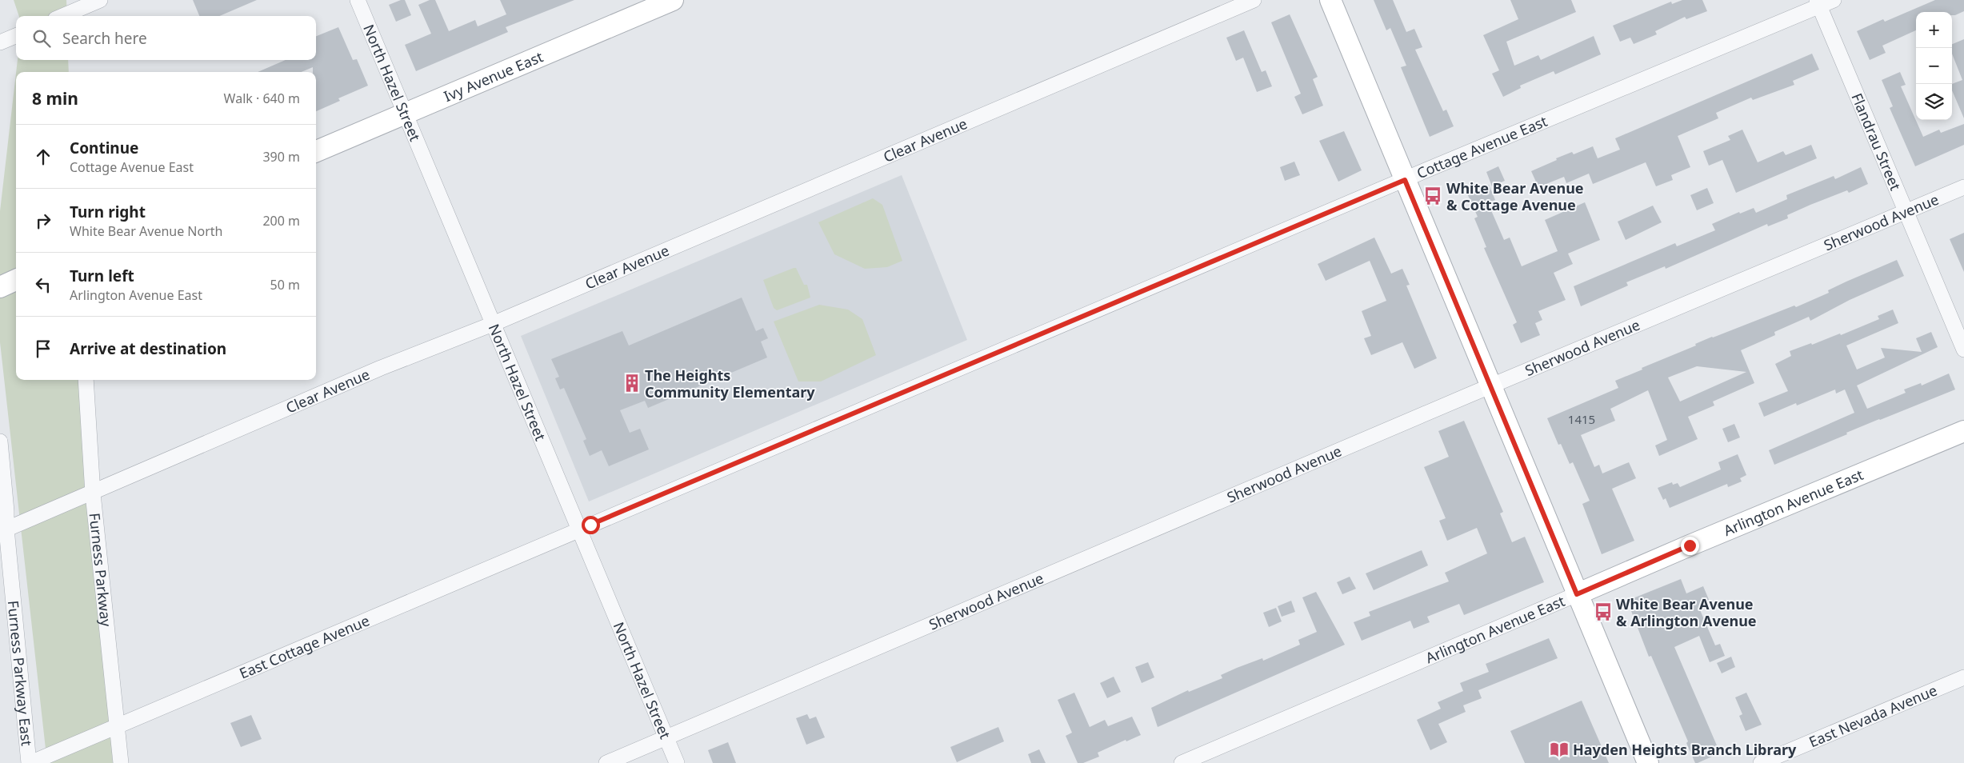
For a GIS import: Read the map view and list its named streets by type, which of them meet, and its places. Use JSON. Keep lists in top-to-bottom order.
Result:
{
  "streets": {
    "street": [
      "Ivy Avenue East",
      "North Hazel Street",
      "Clear Avenue",
      "Flandrau Street",
      "Cottage Avenue East",
      "Sherwood Avenue",
      "Arlington Avenue East",
      "Furness Parkway",
      "East Cottage Avenue",
      "Furness Parkway East",
      "East Nevada Avenue"
    ]
  },
  "crossings": [
    ["Ivy Avenue East", "North Hazel Street"],
    ["North Hazel Street", "Clear Avenue"],
    ["North Hazel Street", "Cottage Avenue East"],
    ["North Hazel Street", "Sherwood Avenue"],
    ["North Hazel Street", "East Cottage Avenue"],
    ["Clear Avenue", "Furness Parkway"],
    ["Clear Avenue", "Furness Parkway East"],
    ["Flandrau Street", "Cottage Avenue East"],
    ["Flandrau Street", "Sherwood Avenue"],
    ["Cottage Avenue East", "East Cottage Avenue"],
    ["Furness Parkway", "East Cottage Avenue"],
    ["East Cottage Avenue", "Furness Parkway East"]
  ],
  "places": {
    "bus stop": ["White Bear Avenue & Cottage Avenue", "White Bear Avenue & Arlington Avenue"],
    "building": ["The Heights Community Elementary"],
    "library": ["Hayden Heights Branch Library"]
  },
  "house_numbers": ["1415"],
  "page": {
    "map_buttons": ["+", "−"],
    "search": "Search here",
    "heading": ["8 min", "Walk · 640 m"],
    "list": [
      ["Continue", "Cottage Avenue East", "390 m"],
      ["Turn right", "White Bear Avenue North", "200 m"],
      ["Turn left", "Arlington Avenue East", "50 m"],
      "Arrive at destination"
    ]
  }
}
